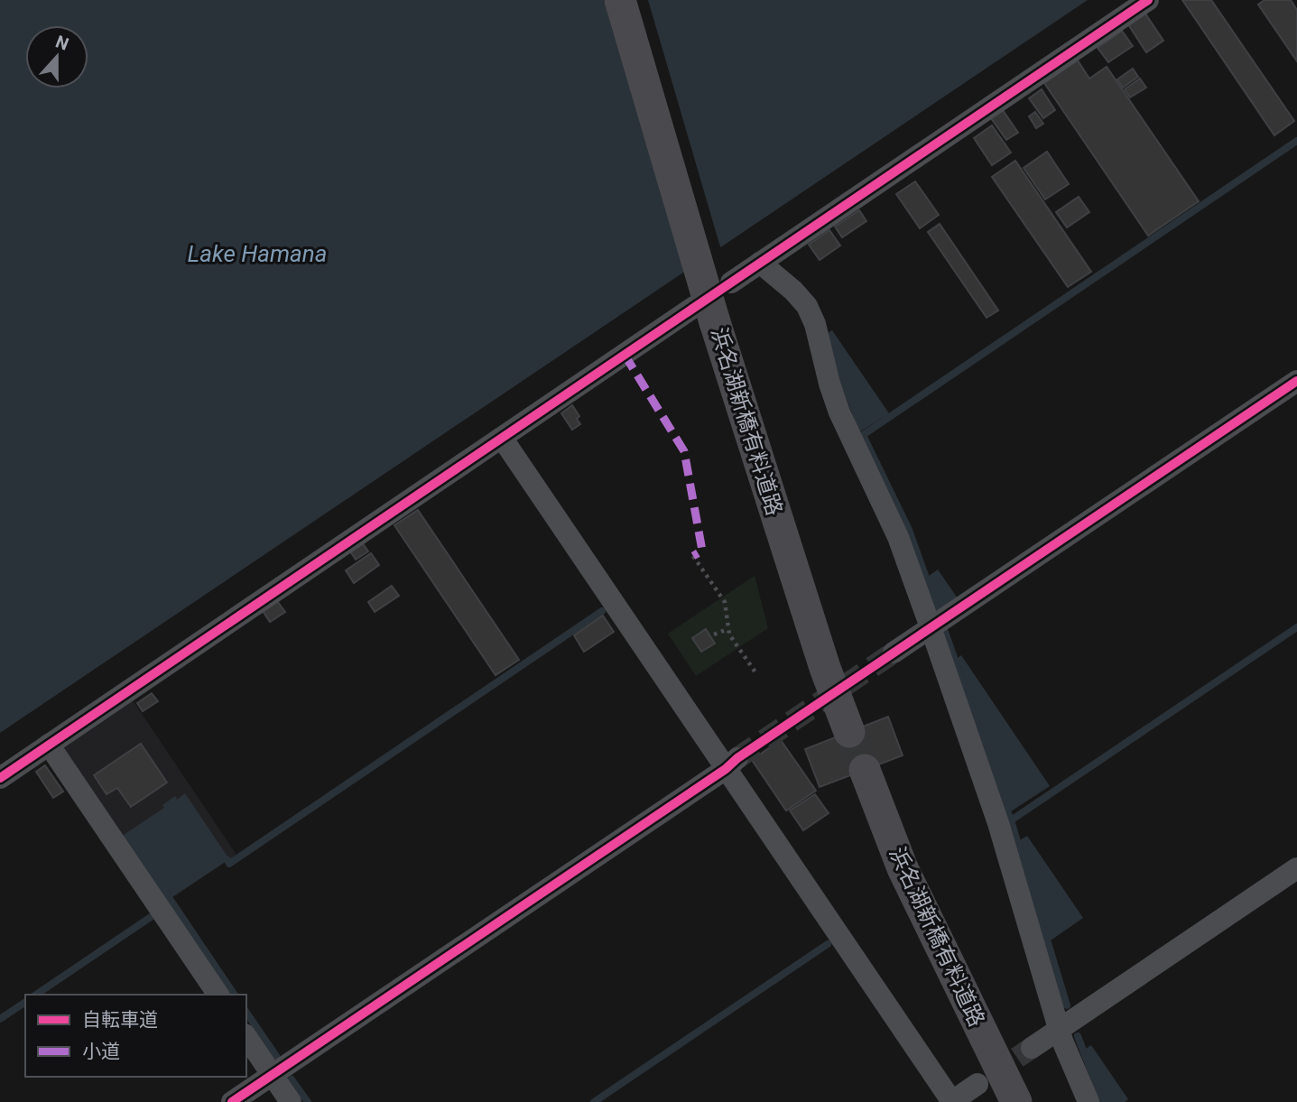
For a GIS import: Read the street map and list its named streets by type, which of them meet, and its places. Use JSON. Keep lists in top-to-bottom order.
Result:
{
  "streets": {
    "main road": ["浜名湖新橋有料道路"]
  },
  "water": ["Lake Hamana"],
  "legend": ["自転車道", "小道"],
  "north": "top"
}
